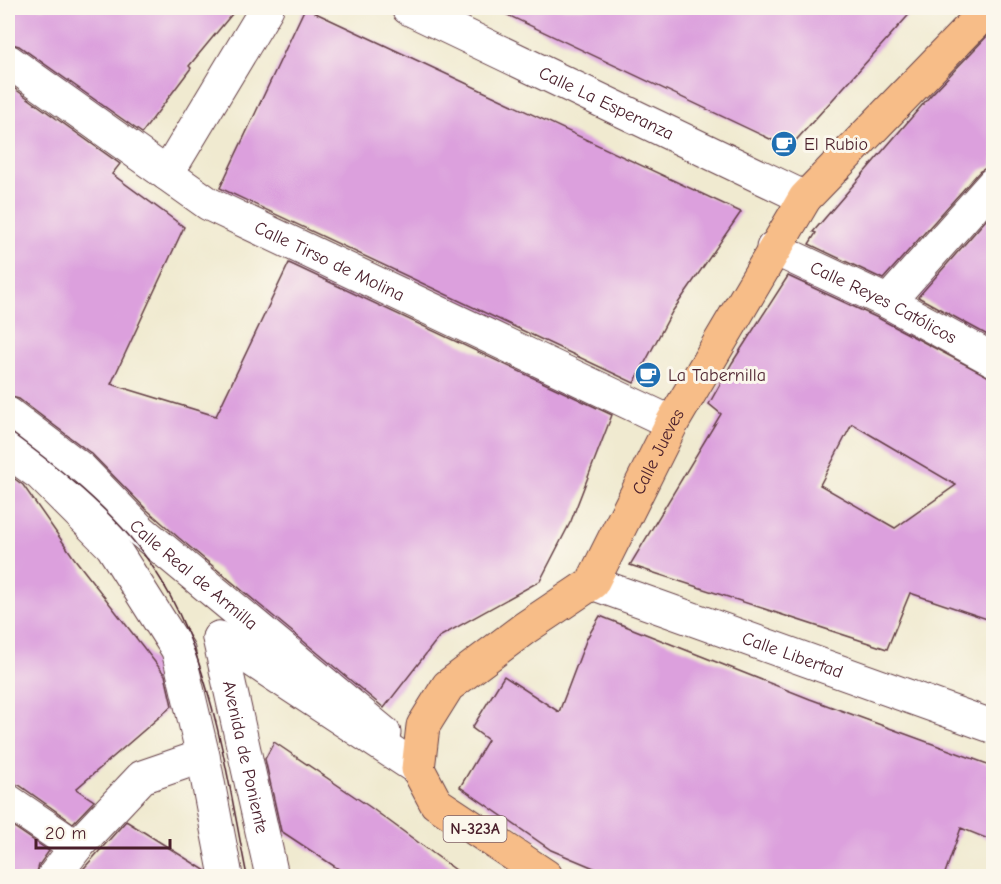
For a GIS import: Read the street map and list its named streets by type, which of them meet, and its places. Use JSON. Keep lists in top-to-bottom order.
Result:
{
  "streets": {
    "main road": ["Calle Jueves", "N-323A"],
    "street": [
      "Calle La Esperanza",
      "Calle Tirso de Molina",
      "Calle Reyes Católicos",
      "Calle Real de Armilla",
      "Calle Libertad",
      "Avenida de Poniente"
    ]
  },
  "crossings": [
    ["Calle La Esperanza", "Calle Jueves"],
    ["Calle Tirso de Molina", "Calle Jueves"],
    ["Calle Reyes Católicos", "Calle Jueves"],
    ["Calle Jueves", "Calle Libertad"],
    ["Calle Real de Armilla", "Avenida de Poniente"],
    ["Calle Real de Armilla", "N-323A"]
  ],
  "places": {
    "cafe": ["El Rubio", "La Tabernilla"]
  },
  "scale_bar": "20 m"
}
